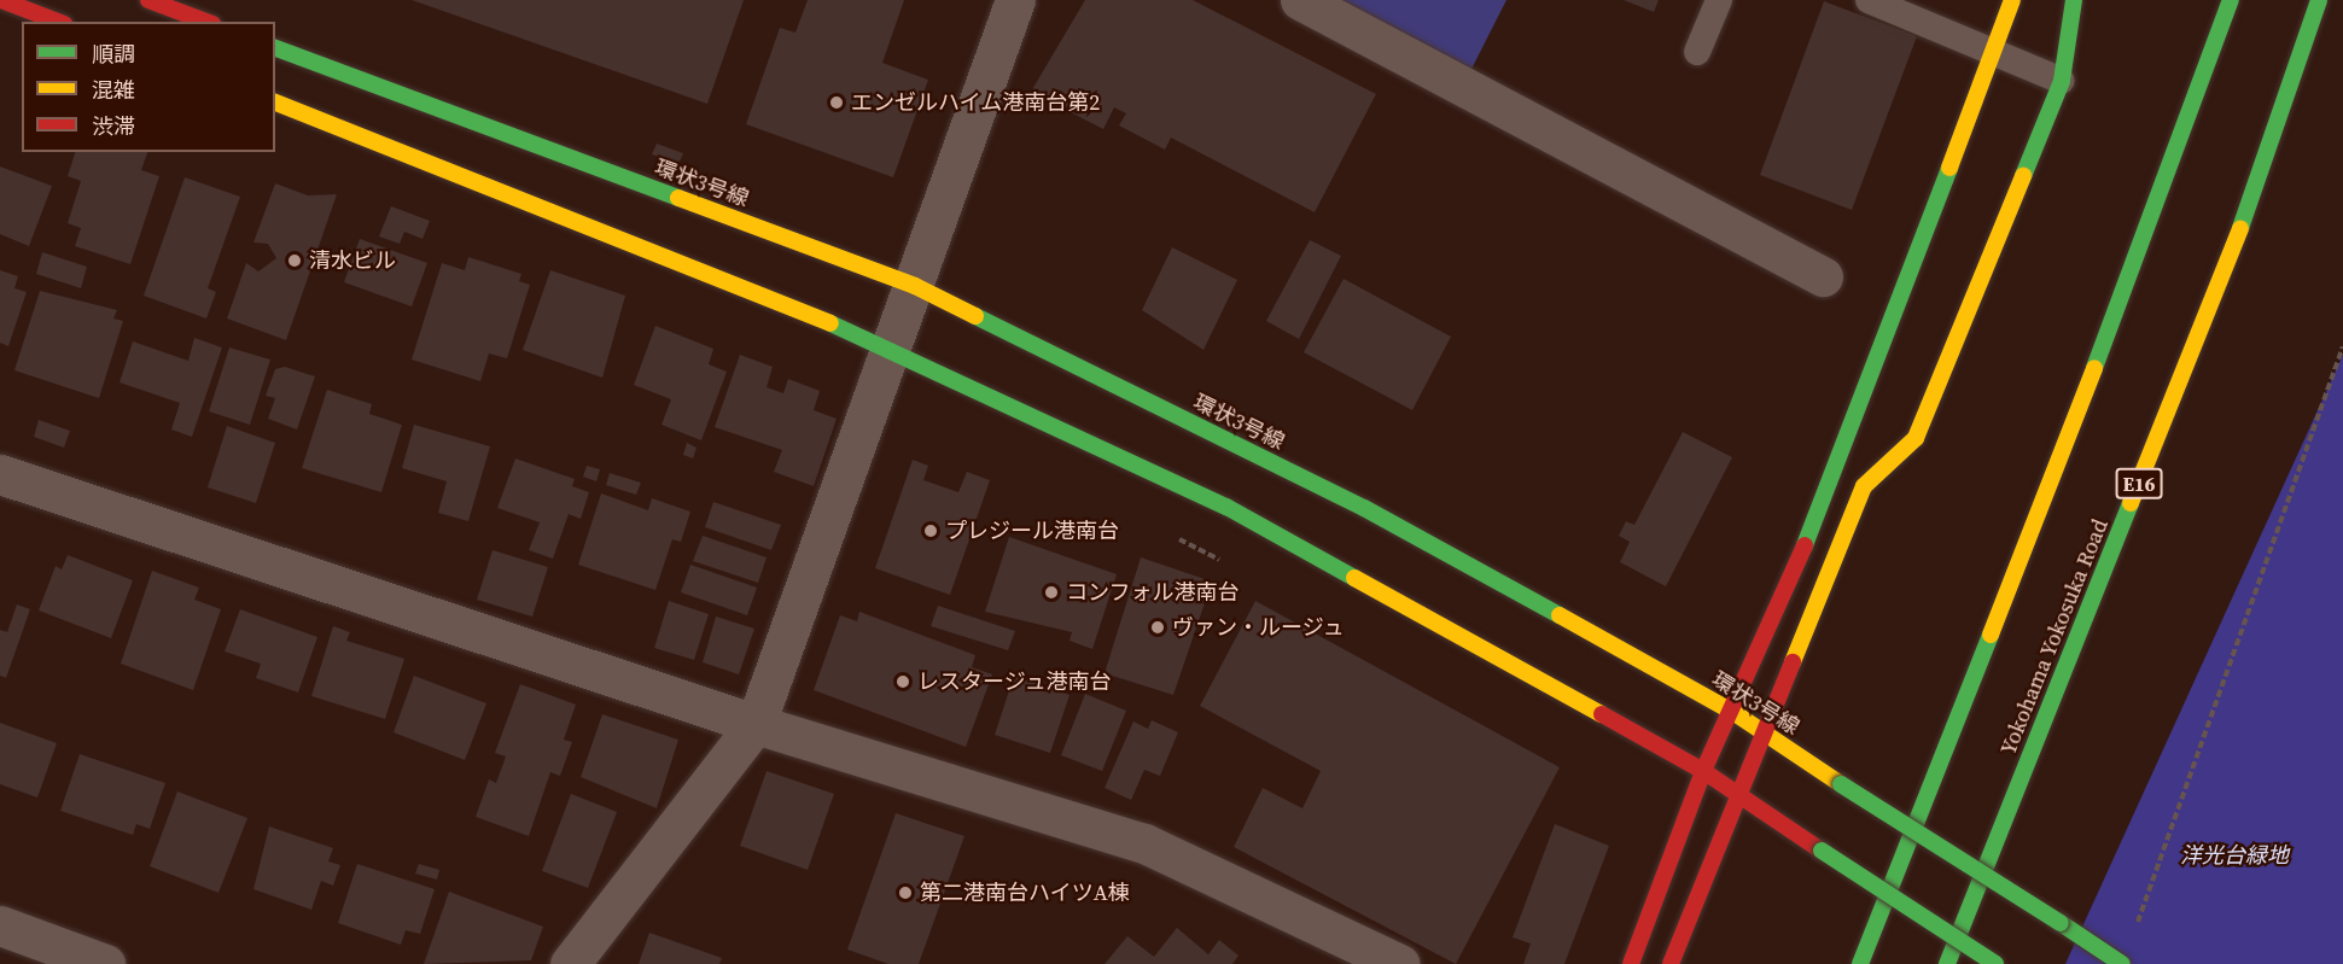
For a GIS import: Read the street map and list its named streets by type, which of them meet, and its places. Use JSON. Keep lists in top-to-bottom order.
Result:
{
  "streets": {
    "main road": ["環状3号線", "E16", "Yokohama Yokosuka Road"]
  },
  "parks": ["洋光台緑地"],
  "places": [
    "エンゼルハイム港南台第2",
    "清水ビル",
    "プレジール港南台",
    "コンフォル港南台",
    "ヴァン・ルージュ",
    "レスタージュ港南台",
    "第二港南台ハイツA棟"
  ],
  "legend": ["順調", "混雑", "渋滞"]
}
